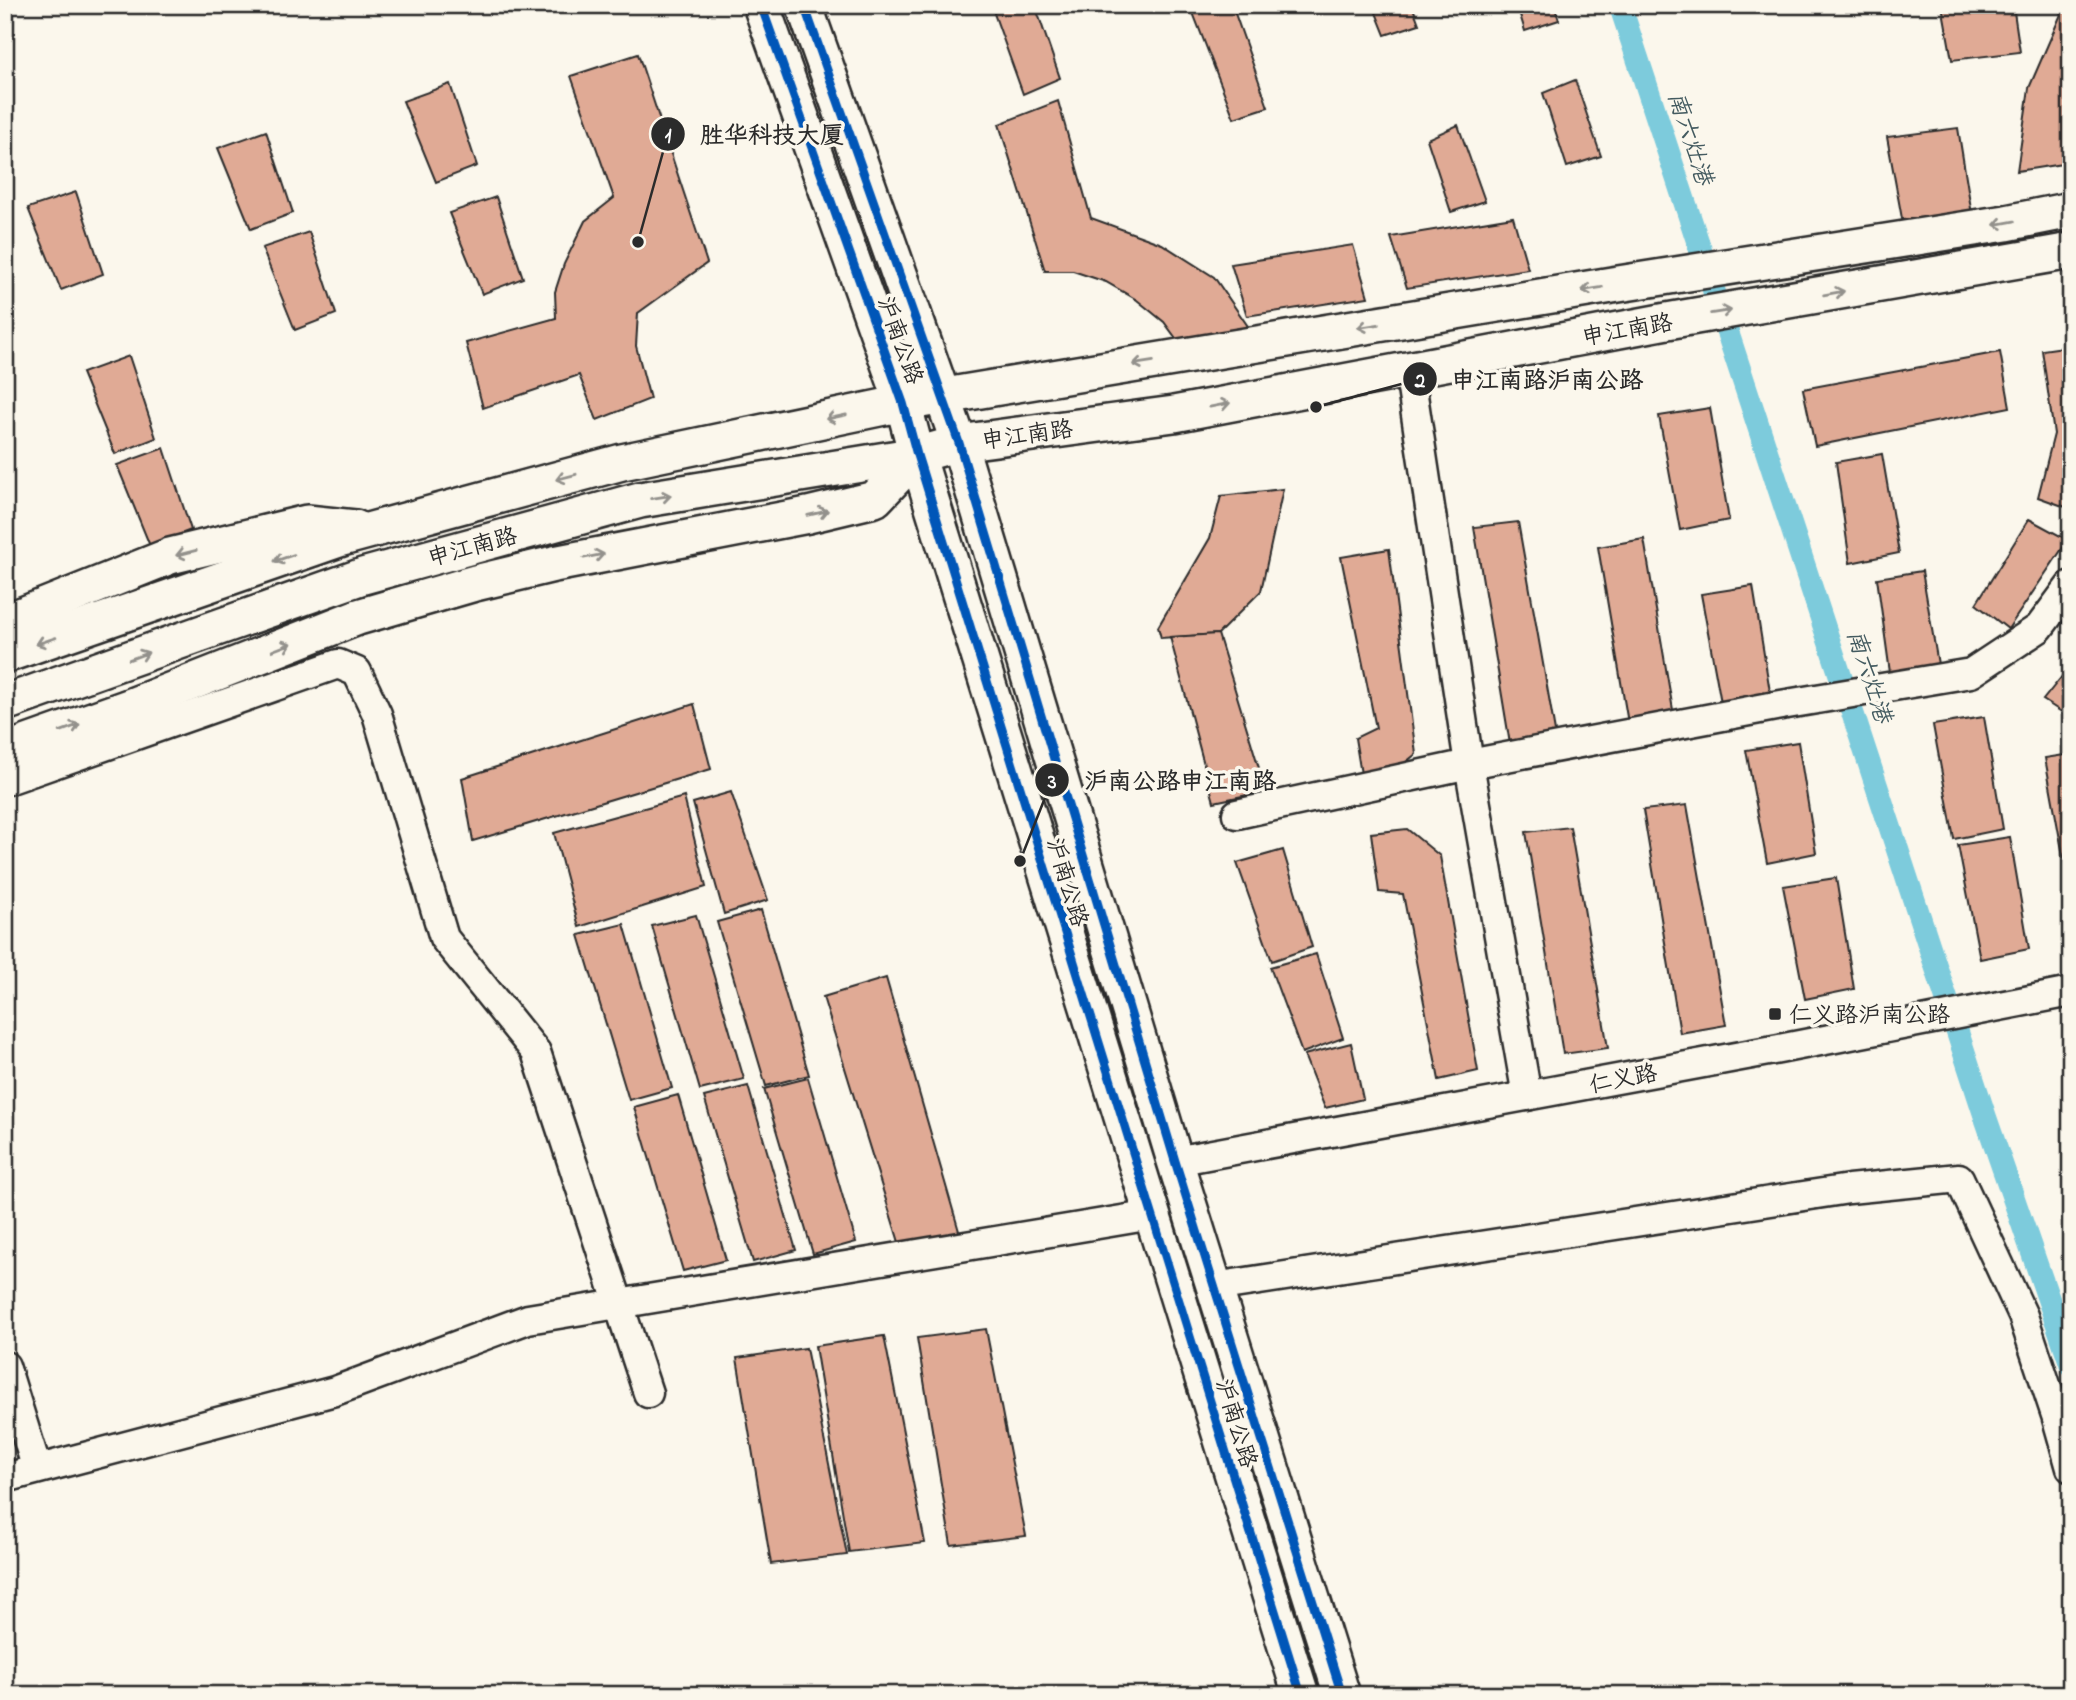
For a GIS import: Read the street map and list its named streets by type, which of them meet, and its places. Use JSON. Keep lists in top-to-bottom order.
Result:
{
  "streets": {
    "main road": ["申江南路", "沪南公路"],
    "street": ["仁义路"]
  },
  "crossings": [
    ["申江南路", "沪南公路"],
    ["沪南公路", "仁义路"]
  ],
  "water": ["南六灶港"],
  "places": {
    "other": ["胜华科技大厦", "申江南路沪南公路", "沪南公路申江南路"],
    "transit": ["仁义路沪南公路"]
  }
}
